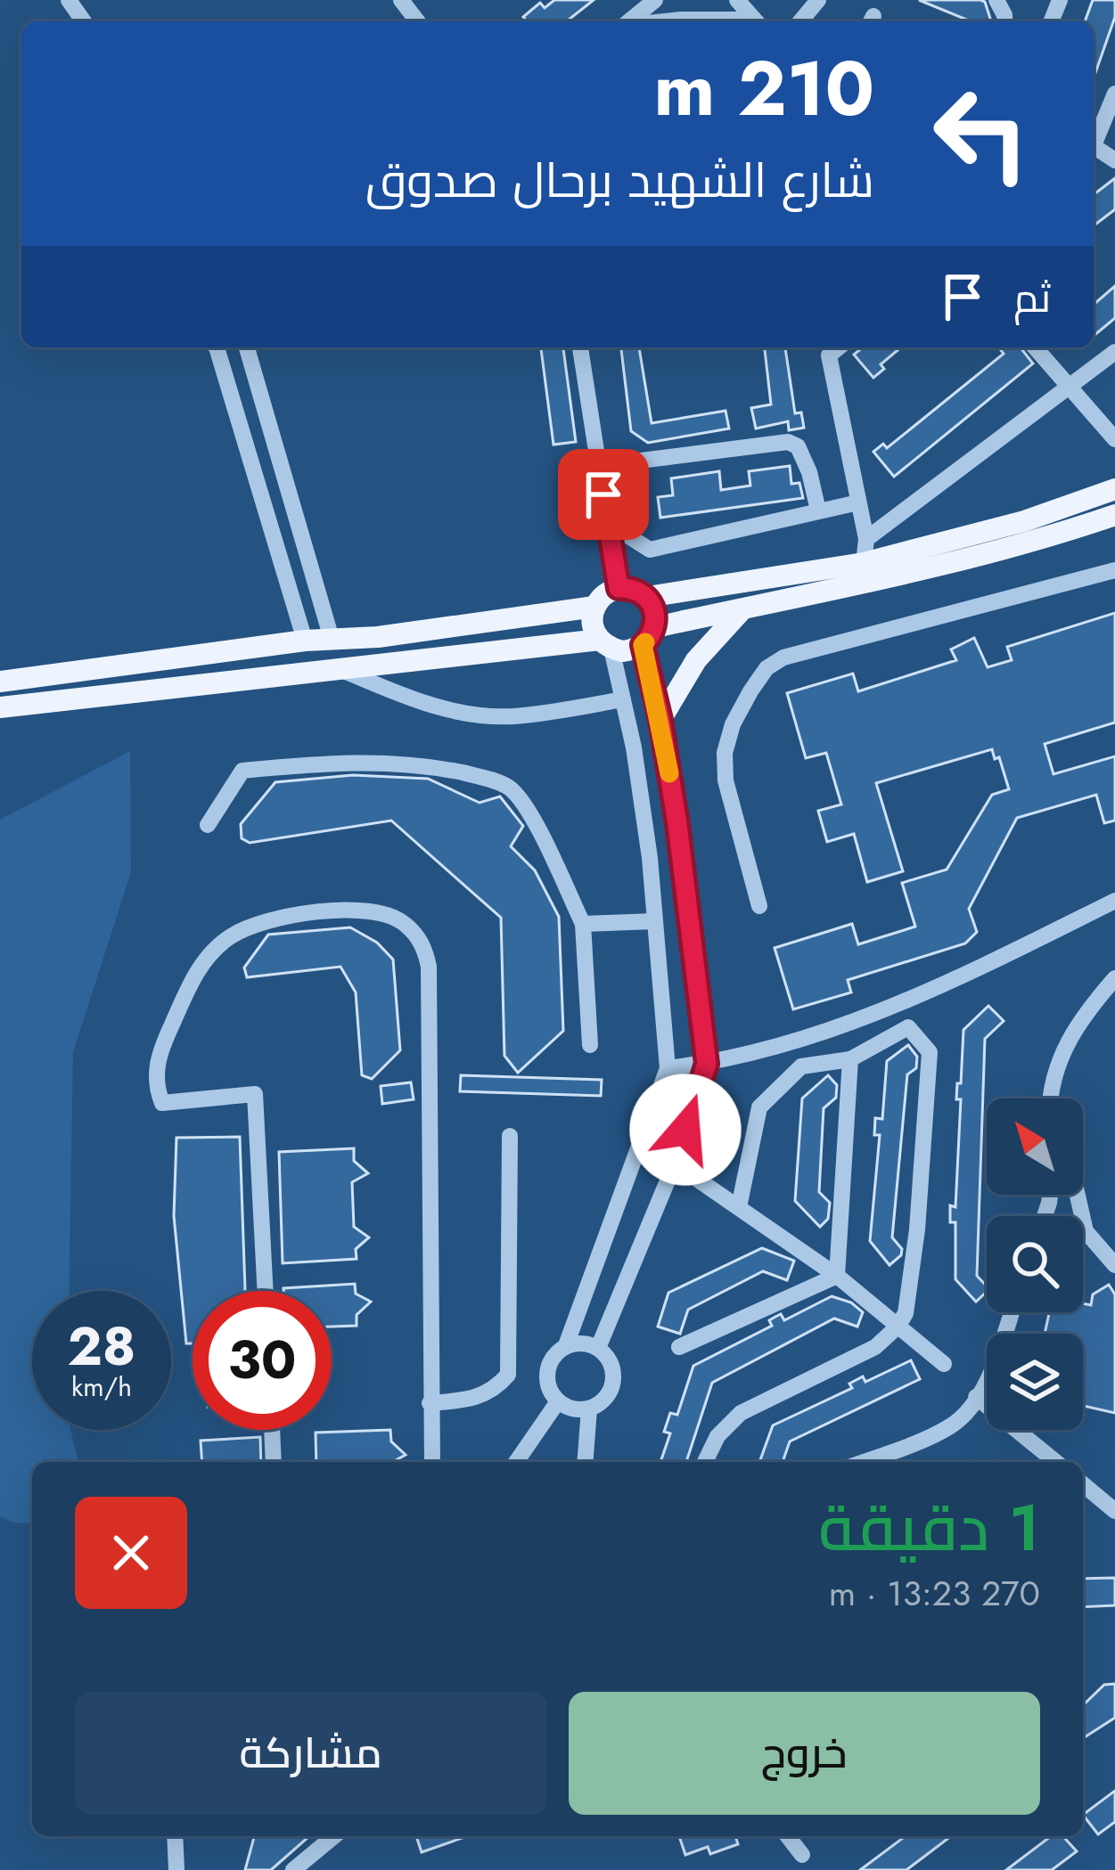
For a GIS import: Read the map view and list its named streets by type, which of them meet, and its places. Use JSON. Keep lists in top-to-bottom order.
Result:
{
  "north": "top left",
  "page": {
    "turn": ["210 m", "شارع الشهيد برحال صدوق"],
    "then": "ثم",
    "speed": "28 km/h",
    "limit": "30",
    "heading": ["1 دقيقة", "270 m · 13:23"],
    "buttons": ["خروج", "مشاركة"]
  }
}
